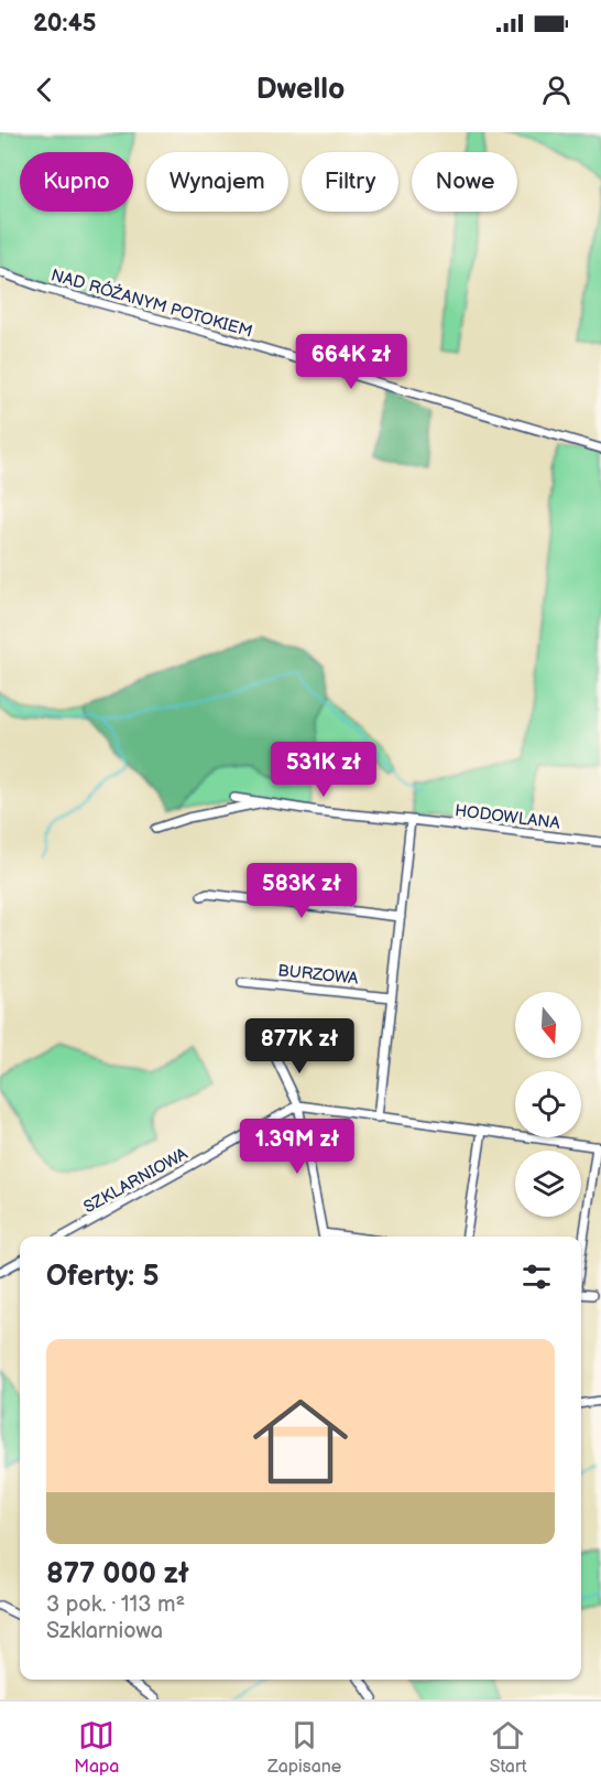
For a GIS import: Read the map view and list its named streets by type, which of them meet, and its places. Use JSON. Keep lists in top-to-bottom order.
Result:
{
  "streets": {
    "street": [
      "NAD RÓŻANYM POTOKIEM",
      "HODOWLANA",
      "BURZOWA",
      "SZKLARNIOWA"
    ]
  },
  "north": "bottom",
  "page": {
    "status": "20:45",
    "header": "Dwello",
    "chip": [
      "Kupno",
      "Wynajem",
      "Filtry",
      "Nowe"
    ],
    "price": [
      "664K zł",
      "531K zł",
      "583K zł",
      "877K zł",
      "1.39M zł"
    ],
    "heading": "Oferty: 5",
    "list": [
      {
        "name": "877 000 zł",
        "note": "3 pok. · 113 m² · Szklarniowa"
      }
    ],
    "tabs": ["Mapa", "Zapisane", "Start"]
  }
}
